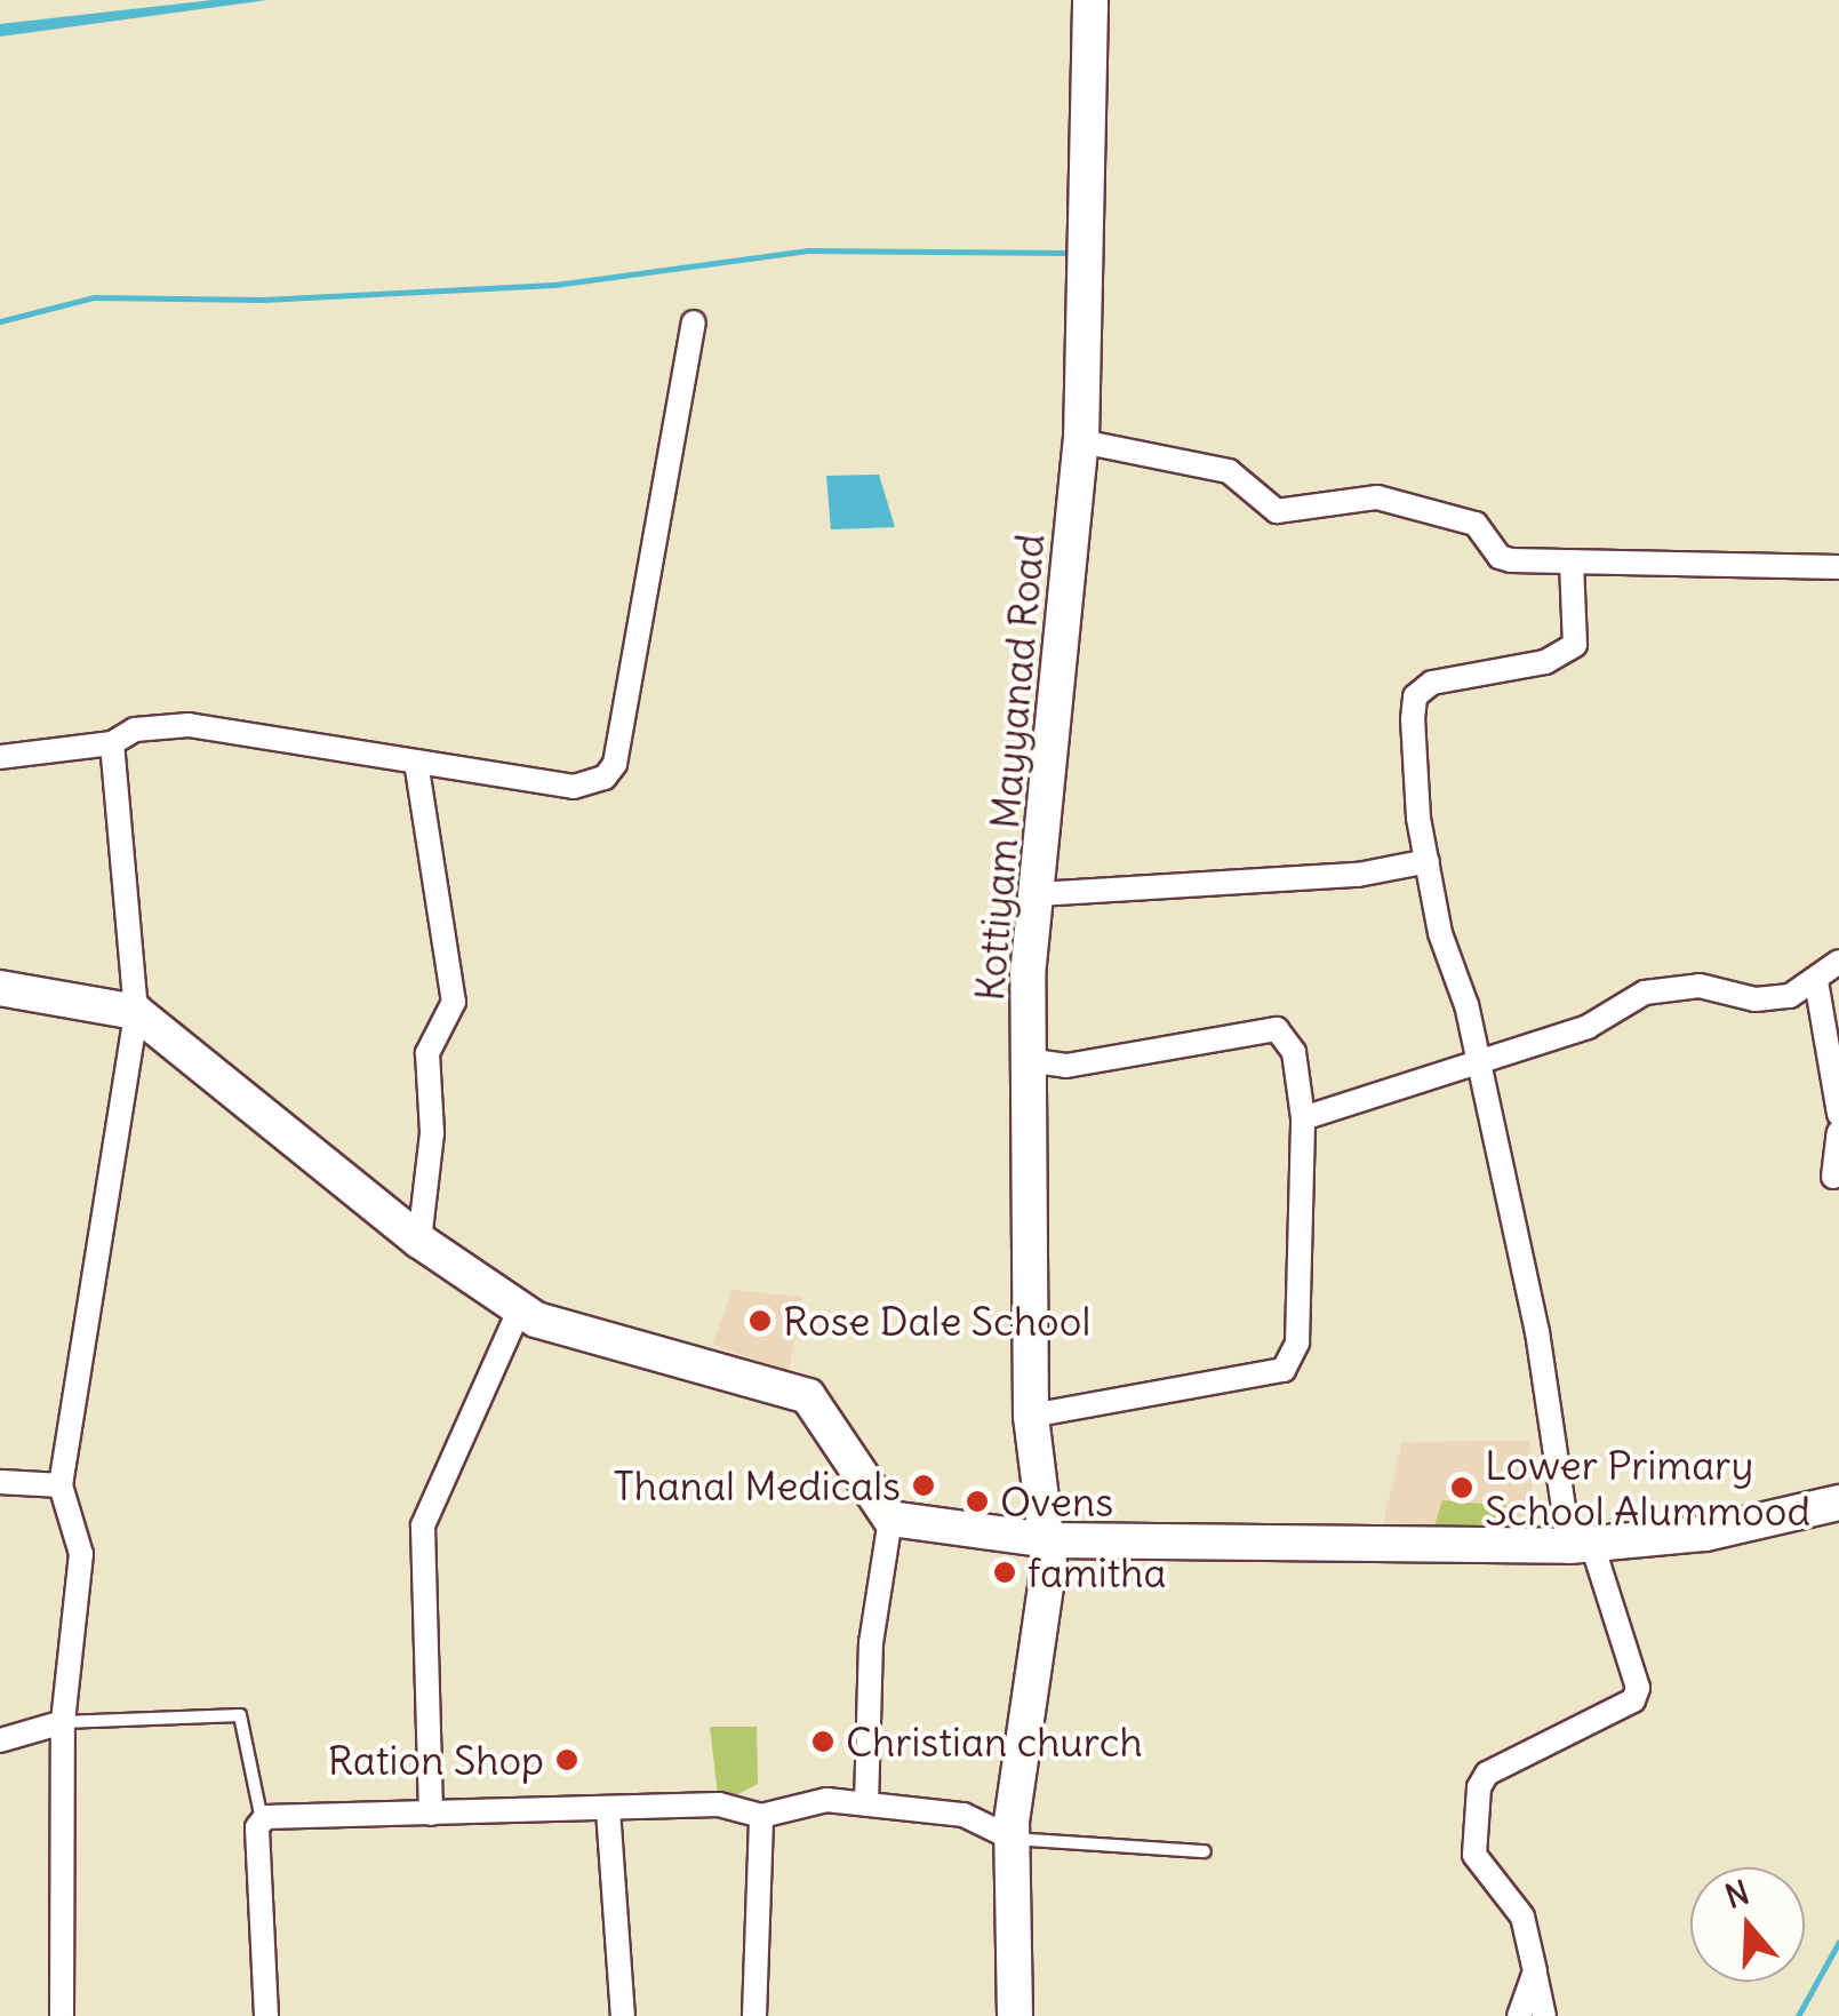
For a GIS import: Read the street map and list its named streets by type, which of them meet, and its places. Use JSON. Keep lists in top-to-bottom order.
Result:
{
  "streets": {
    "street": ["Kottiyam Mayyanad Road"]
  },
  "places": [
    "Rose Dale School",
    "Thanal Medicals",
    "Lower Primary School Alummood",
    "Ovens",
    "famitha",
    "Christian church",
    "Ration Shop"
  ],
  "north": "top"
}
